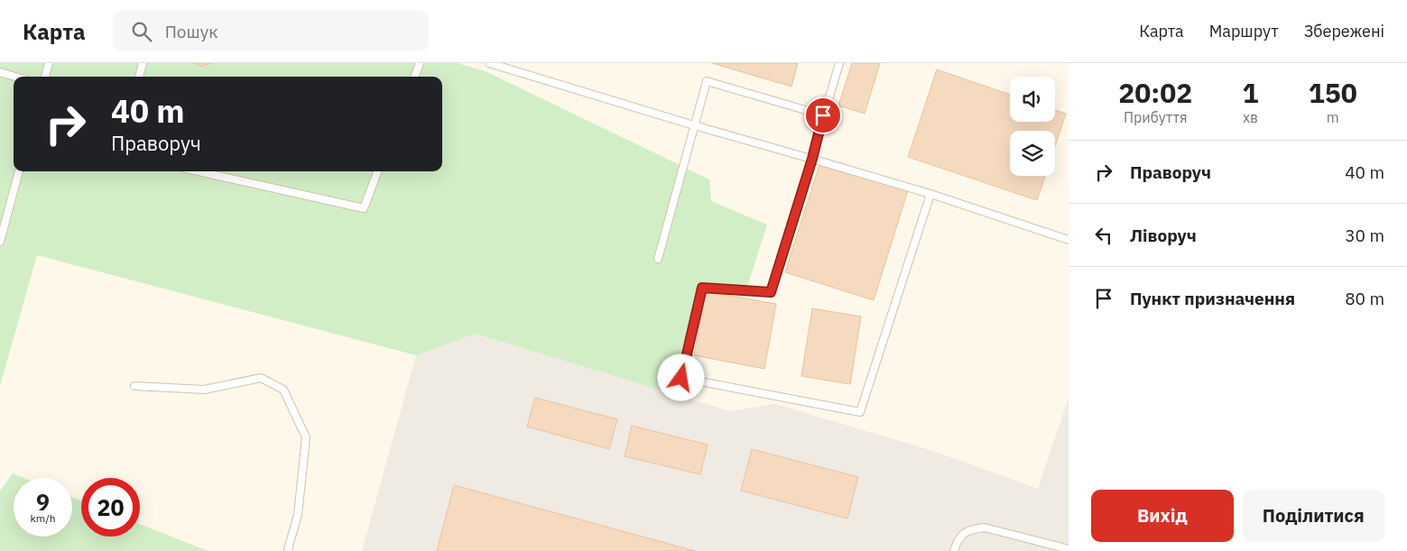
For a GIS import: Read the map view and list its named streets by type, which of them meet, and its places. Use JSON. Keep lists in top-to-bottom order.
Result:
{
  "page": {
    "header": "Карта",
    "search": "Пошук",
    "nav": ["Карта", "Маршрут", "Збережені"],
    "eta": [
      "20:02",
      "Прибуття",
      "1",
      "хв",
      "150",
      "m"
    ],
    "turn": ["40 m", "Праворуч"],
    "list": [
      {
        "name": "Праворуч",
        "value": "40 m"
      },
      {
        "name": "Ліворуч",
        "value": "30 m"
      },
      {
        "name": "Пункт призначення",
        "value": "80 m"
      }
    ],
    "speed": "9 km/h",
    "limit": "20",
    "buttons": ["Вихід", "Поділитися"]
  }
}
